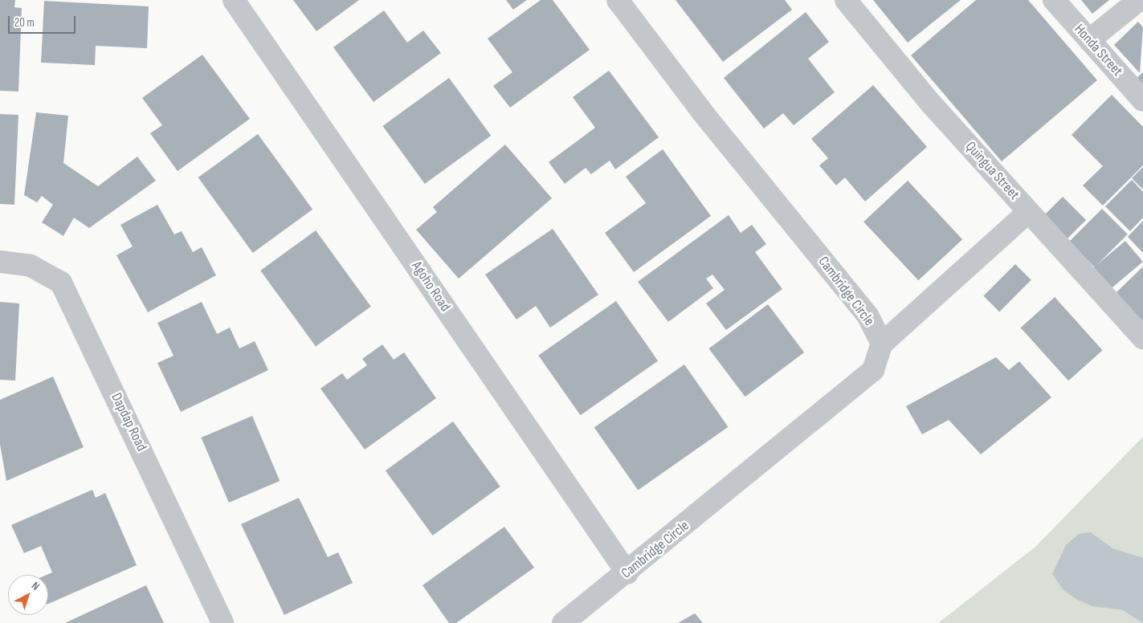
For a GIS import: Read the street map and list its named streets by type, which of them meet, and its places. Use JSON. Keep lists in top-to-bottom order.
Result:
{
  "streets": {
    "street": [
      "Honda Street",
      "Quingua Street",
      "Agoho Road",
      "Cambridge Circle",
      "Dapdap Road"
    ]
  },
  "crossings": [
    ["Agoho Road", "Cambridge Circle"]
  ],
  "scale_bar": "20 m",
  "north": "top right"
}
